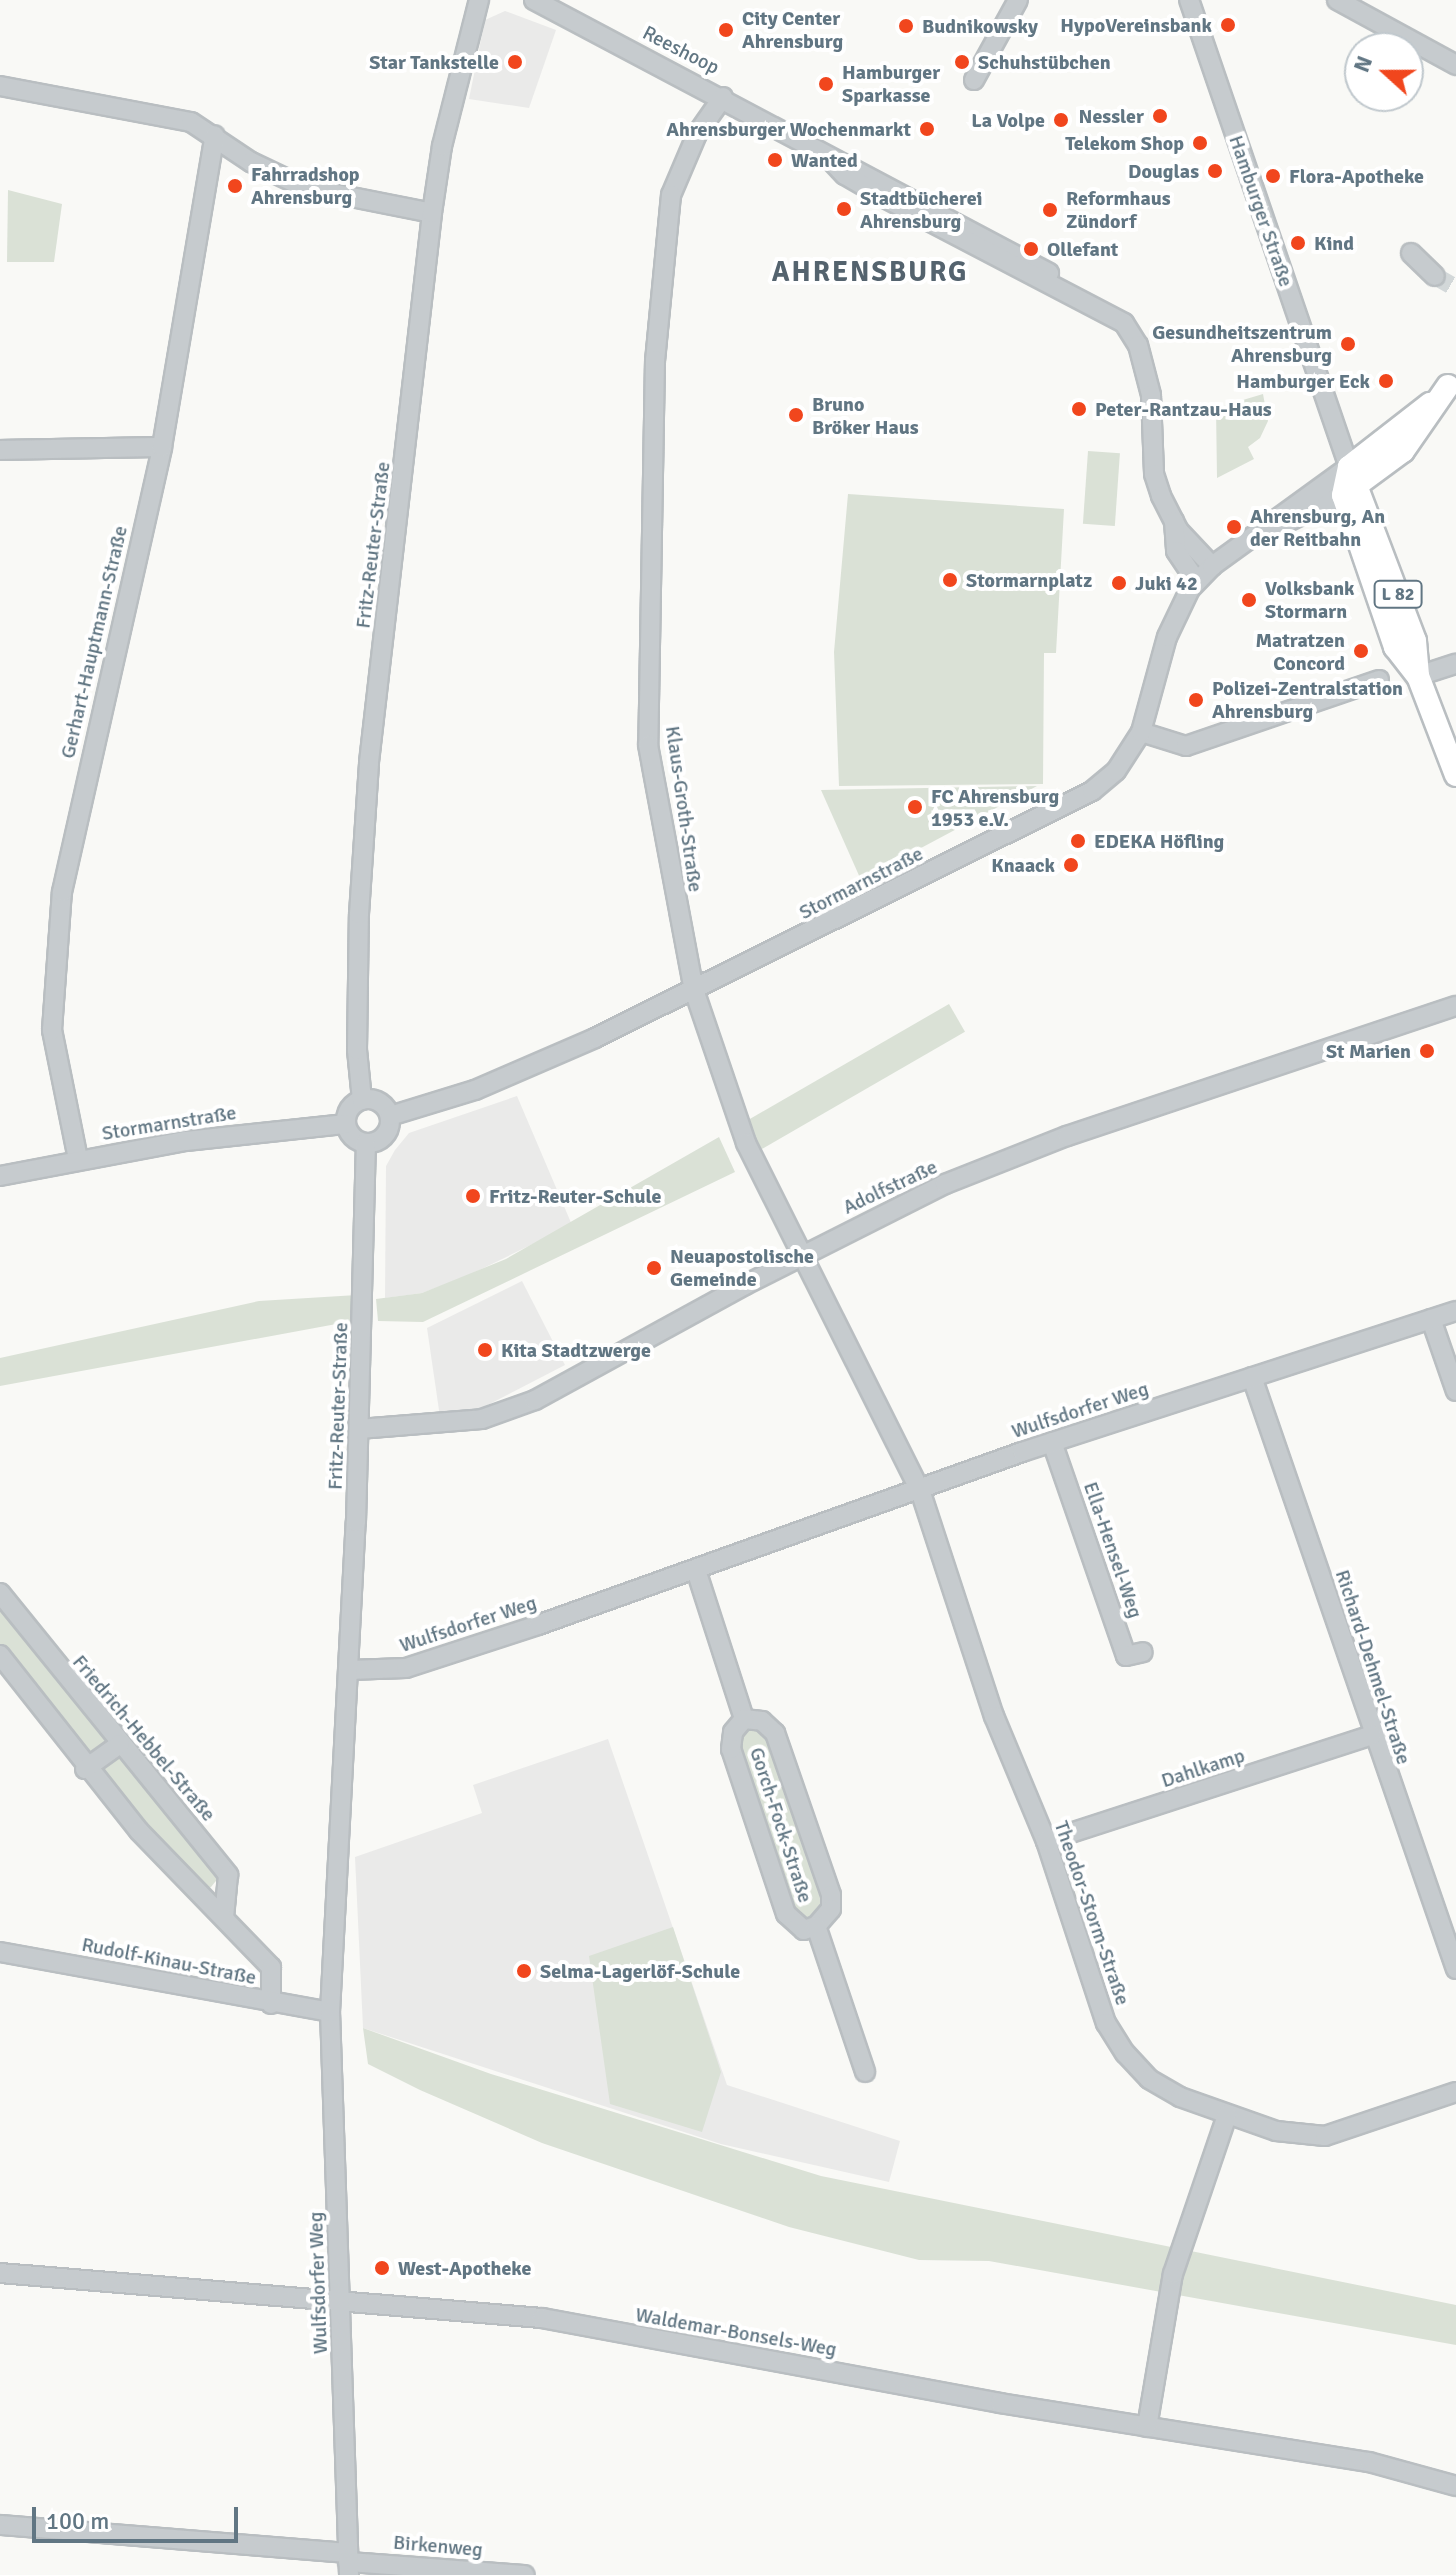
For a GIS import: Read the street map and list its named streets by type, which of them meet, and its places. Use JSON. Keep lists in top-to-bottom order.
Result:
{
  "streets": {
    "main road": ["Hamburger Straße", "L 82"],
    "street": [
      "Reeshoop",
      "Fritz-Reuter-Straße",
      "Gerhart-Hauptmann-Straße",
      "Klaus-Groth-Straße",
      "Stormarnstraße",
      "Adolfstraße",
      "Wulfsdorfer Weg",
      "Ella-Hensel-Weg",
      "Richard-Dehmel-Straße",
      "Friedrich-Hebbel-Straße",
      "Dahlkamp",
      "Gorch-Fock-Straße",
      "Theodor-Storm-Straße",
      "Rudolf-Kinau-Straße",
      "Waldemar-Bonsels-Weg",
      "Birkenweg"
    ]
  },
  "crossings": [
    ["Reeshoop", "Klaus-Groth-Straße"],
    ["Fritz-Reuter-Straße", "Stormarnstraße"],
    ["Fritz-Reuter-Straße", "Adolfstraße"],
    ["Fritz-Reuter-Straße", "Wulfsdorfer Weg"],
    ["Gerhart-Hauptmann-Straße", "Stormarnstraße"],
    ["Klaus-Groth-Straße", "Stormarnstraße"],
    ["Klaus-Groth-Straße", "Adolfstraße"],
    ["Klaus-Groth-Straße", "Wulfsdorfer Weg"],
    ["Klaus-Groth-Straße", "Theodor-Storm-Straße"],
    ["Wulfsdorfer Weg", "Ella-Hensel-Weg"],
    ["Wulfsdorfer Weg", "Richard-Dehmel-Straße"],
    ["Wulfsdorfer Weg", "Theodor-Storm-Straße"],
    ["Wulfsdorfer Weg", "Rudolf-Kinau-Straße"],
    ["Wulfsdorfer Weg", "Waldemar-Bonsels-Weg"],
    ["Wulfsdorfer Weg", "Birkenweg"],
    ["Richard-Dehmel-Straße", "Dahlkamp"],
    ["Dahlkamp", "Theodor-Storm-Straße"]
  ],
  "districts": ["AHRENSBURG"],
  "places": [
    "HypoVereinsbank",
    "Budnikowsky",
    "City Center Ahrensburg",
    "Star Tankstelle",
    "Schuhstübchen",
    "Hamburger Sparkasse",
    "Nessler",
    "La Volpe",
    "Ahrensburger Wochenmarkt",
    "Telekom Shop",
    "Wanted",
    "Douglas",
    "Flora-Apotheke",
    "Fahrradshop Ahrensburg",
    "Stadtbücherei Ahrensburg",
    "Reformhaus Zündorf",
    "Kind",
    "Ollefant",
    "Gesundheitszentrum Ahrensburg",
    "Hamburger Eck",
    "Peter-Rantzau-Haus",
    "Bruno Bröker Haus",
    "Ahrensburg, An der Reitbahn",
    "Stormarnplatz",
    "Juki 42",
    "Volksbank Stormarn",
    "Matratzen Concord",
    "Polizei-Zentralstation Ahrensburg",
    "FC Ahrensburg 1953 e.V.",
    "EDEKA Höfling",
    "Knaack",
    "St Marien",
    "Fritz-Reuter-Schule",
    "Neuapostolische Gemeinde",
    "Kita Stadtzwerge",
    "Selma-Lagerlöf-Schule",
    "West-Apotheke"
  ],
  "scale_bar": "100 m",
  "north": "left"
}
